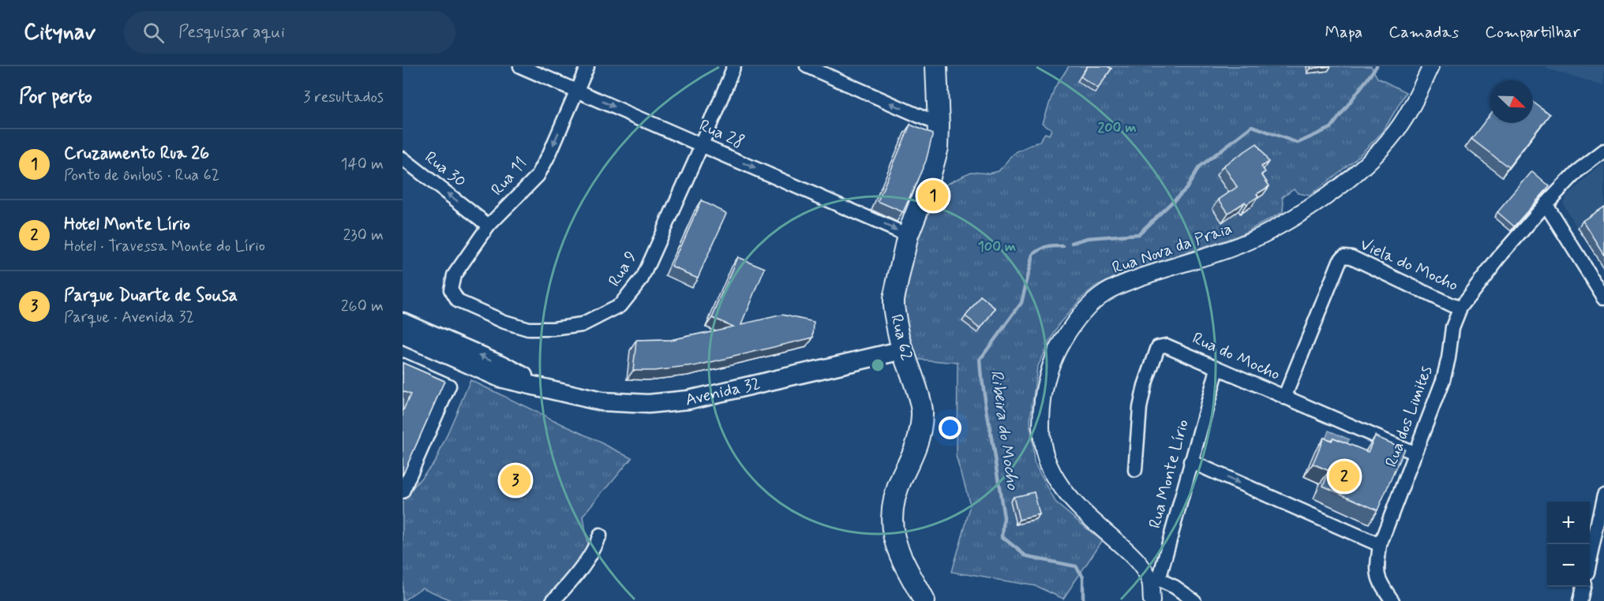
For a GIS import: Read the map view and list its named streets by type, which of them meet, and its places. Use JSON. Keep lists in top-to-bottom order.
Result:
{
  "streets": {
    "main road": ["Rua 62", "Avenida 32"],
    "street": [
      "Rua 28",
      "Rua 30",
      "Rua 11",
      "Rua Nova da Praia",
      "Viela do Mocho",
      "Rua 9",
      "Rua do Mocho",
      "Rua dos Limites",
      "Rua Monte Lírio"
    ]
  },
  "crossings": [
    ["Rua 28", "Rua 11"],
    ["Rua 28", "Rua 9"],
    ["Rua 28", "Rua 62"],
    ["Rua 30", "Rua 11"],
    ["Rua 11", "Rua 9"],
    ["Rua Nova da Praia", "Rua Monte Lírio"],
    ["Viela do Mocho", "Rua do Mocho"],
    ["Viela do Mocho", "Rua dos Limites"],
    ["Rua 62", "Avenida 32"],
    ["Rua do Mocho", "Rua dos Limites"],
    ["Rua do Mocho", "Rua Monte Lírio"]
  ],
  "one_way": ["Rua 30", "Rua 11"],
  "water": ["Ribeira do Mocho"],
  "north": "bottom right",
  "page": {
    "header": "Citynav",
    "search": "Pesquisar aqui",
    "nav": ["Mapa", "Camadas", "Compartilhar"],
    "heading": ["Por perto", "3 resultados"],
    "list": [
      {
        "mark": "1",
        "name": "Cruzamento Rua 26",
        "note": "Ponto de ônibus · Rua 62",
        "value": "140 m"
      },
      {
        "mark": "2",
        "name": "Hotel Monte Lírio",
        "note": "Hotel · Travessa Monte do Lírio",
        "value": "230 m"
      },
      {
        "mark": "3",
        "name": "Parque Duarte de Sousa",
        "note": "Parque · Avenida 32",
        "value": "260 m"
      }
    ],
    "pins": ["1", "2", "3"],
    "map_buttons": ["+", "−"]
  },
  "rings": ["200 m", "100 m"]
}
